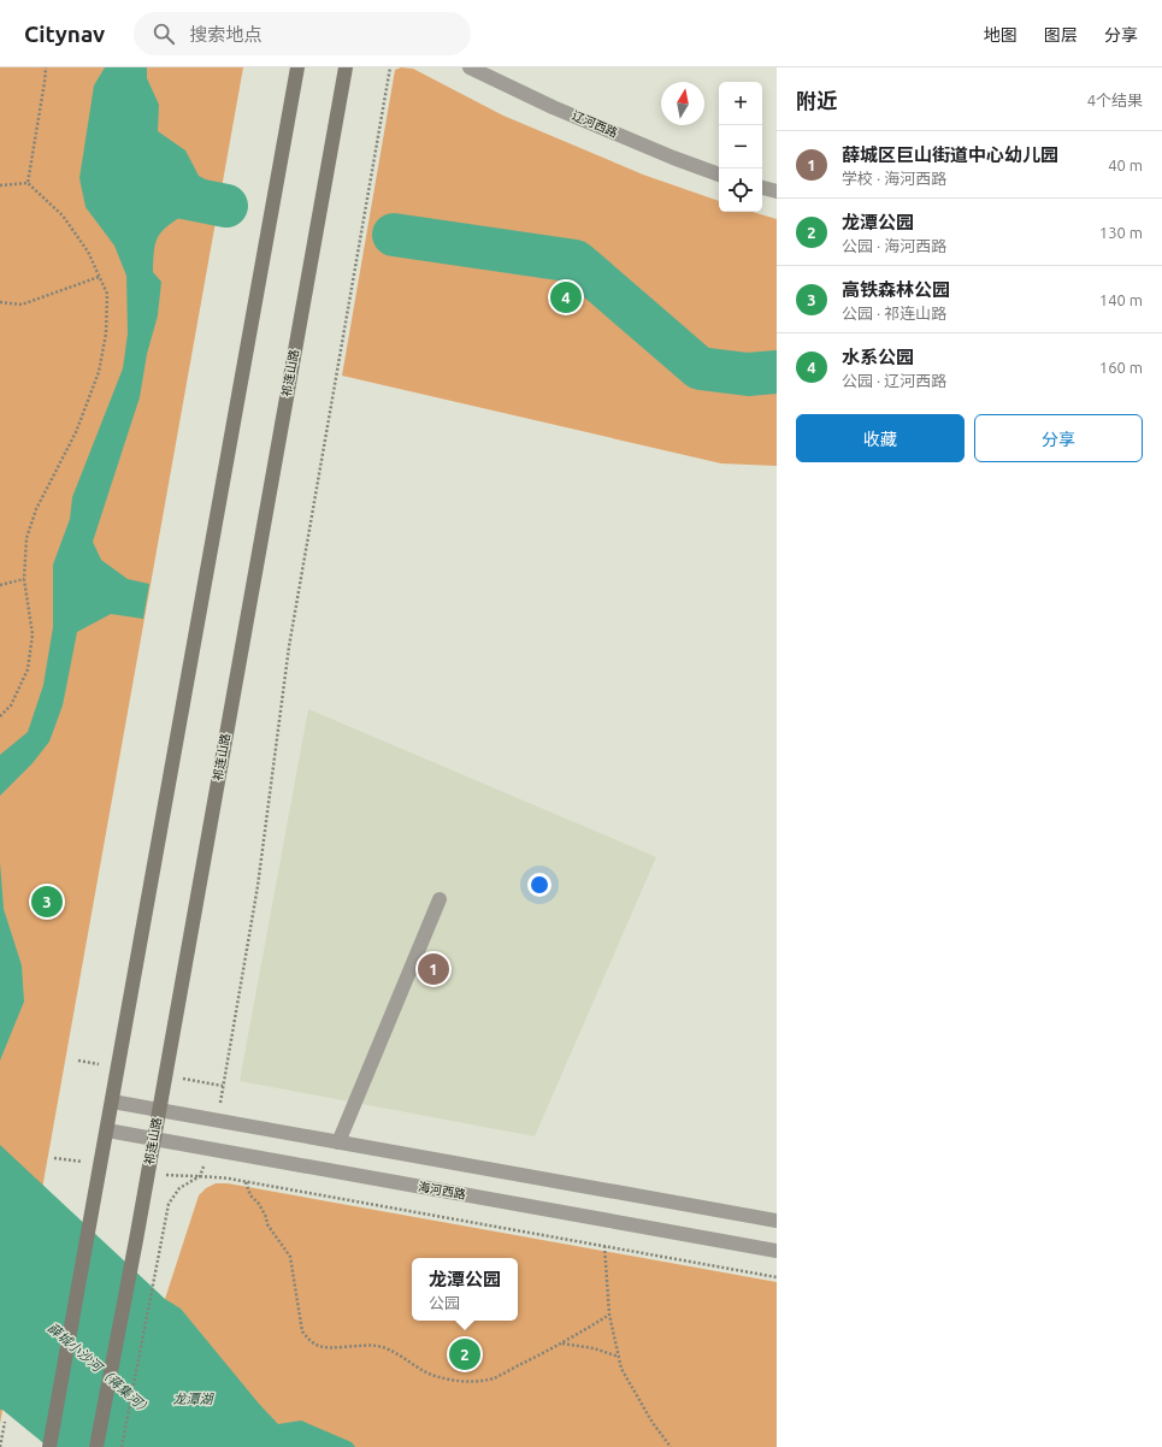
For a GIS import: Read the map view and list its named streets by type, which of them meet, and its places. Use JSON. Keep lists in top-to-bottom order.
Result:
{
  "streets": {
    "main road": ["祁连山路"],
    "street": ["辽河西路", "海河西路"]
  },
  "crossings": [
    ["祁连山路", "海河西路"]
  ],
  "water": ["薛城小沙河（蒋集河）", "龙潭湖"],
  "north": "top",
  "page": {
    "header": "Citynav",
    "search": "搜索地点",
    "nav": ["地图", "图层", "分享"],
    "heading": ["附近", "4个结果"],
    "map_buttons": ["+", "−"],
    "list": [
      {
        "mark": "1",
        "name": "薛城区巨山街道中心幼儿园",
        "note": "学校 · 海河西路",
        "value": "40 m"
      },
      {
        "mark": "2",
        "name": "龙潭公园",
        "note": "公园 · 海河西路",
        "value": "130 m"
      },
      {
        "mark": "3",
        "name": "高铁森林公园",
        "note": "公园 · 祁连山路",
        "value": "140 m"
      },
      {
        "mark": "4",
        "name": "水系公园",
        "note": "公园 · 辽河西路",
        "value": "160 m"
      }
    ],
    "pins": [
      "4",
      "3",
      "1",
      "2"
    ],
    "buttons": ["收藏", "分享"],
    "popup": ["龙潭公园", "公园"]
  }
}
